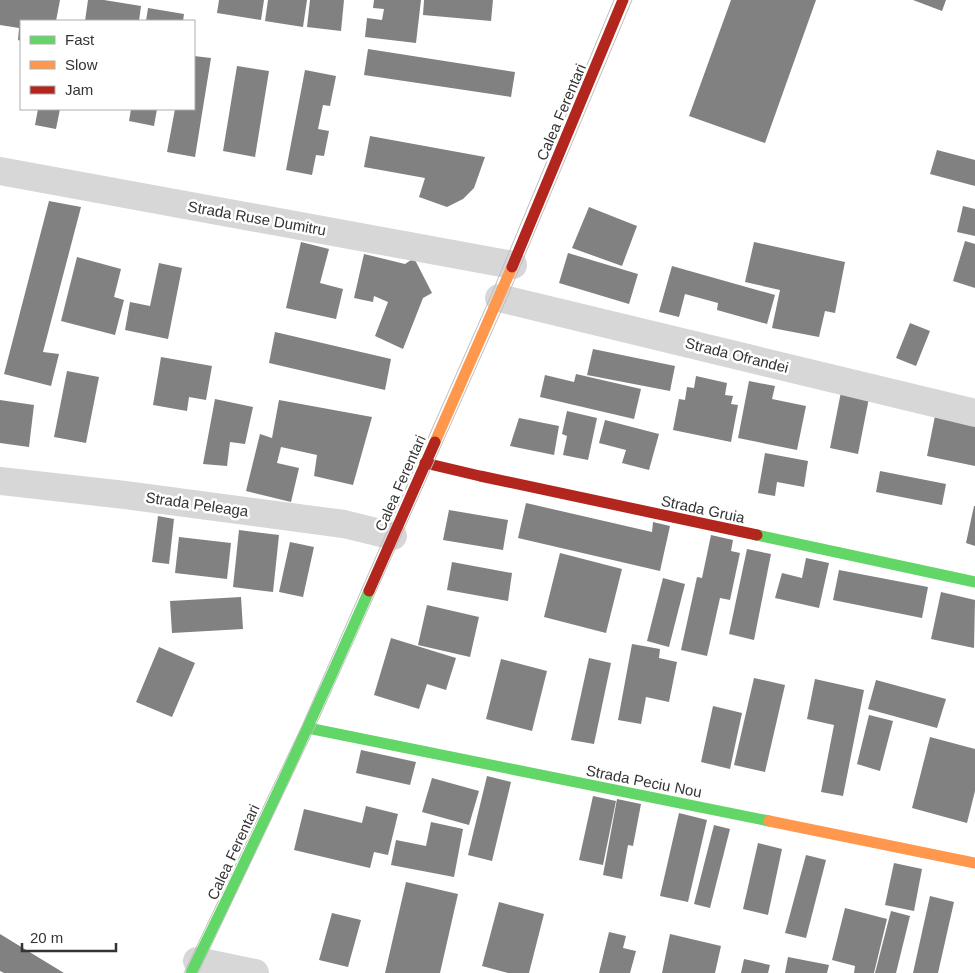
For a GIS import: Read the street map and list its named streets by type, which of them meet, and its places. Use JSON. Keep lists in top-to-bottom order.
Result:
{
  "streets": {
    "street": [
      "Calea Ferentari",
      "Strada Ruse Dumitru",
      "Strada Ofrandei",
      "Strada Peleaga",
      "Strada Gruia",
      "Strada Peciu Nou"
    ]
  },
  "crossings": [
    ["Calea Ferentari", "Strada Ruse Dumitru"],
    ["Calea Ferentari", "Strada Ofrandei"],
    ["Calea Ferentari", "Strada Peleaga"],
    ["Calea Ferentari", "Strada Gruia"],
    ["Calea Ferentari", "Strada Peciu Nou"]
  ],
  "legend": ["Fast", "Slow", "Jam"],
  "scale_bar": "20 m"
}
